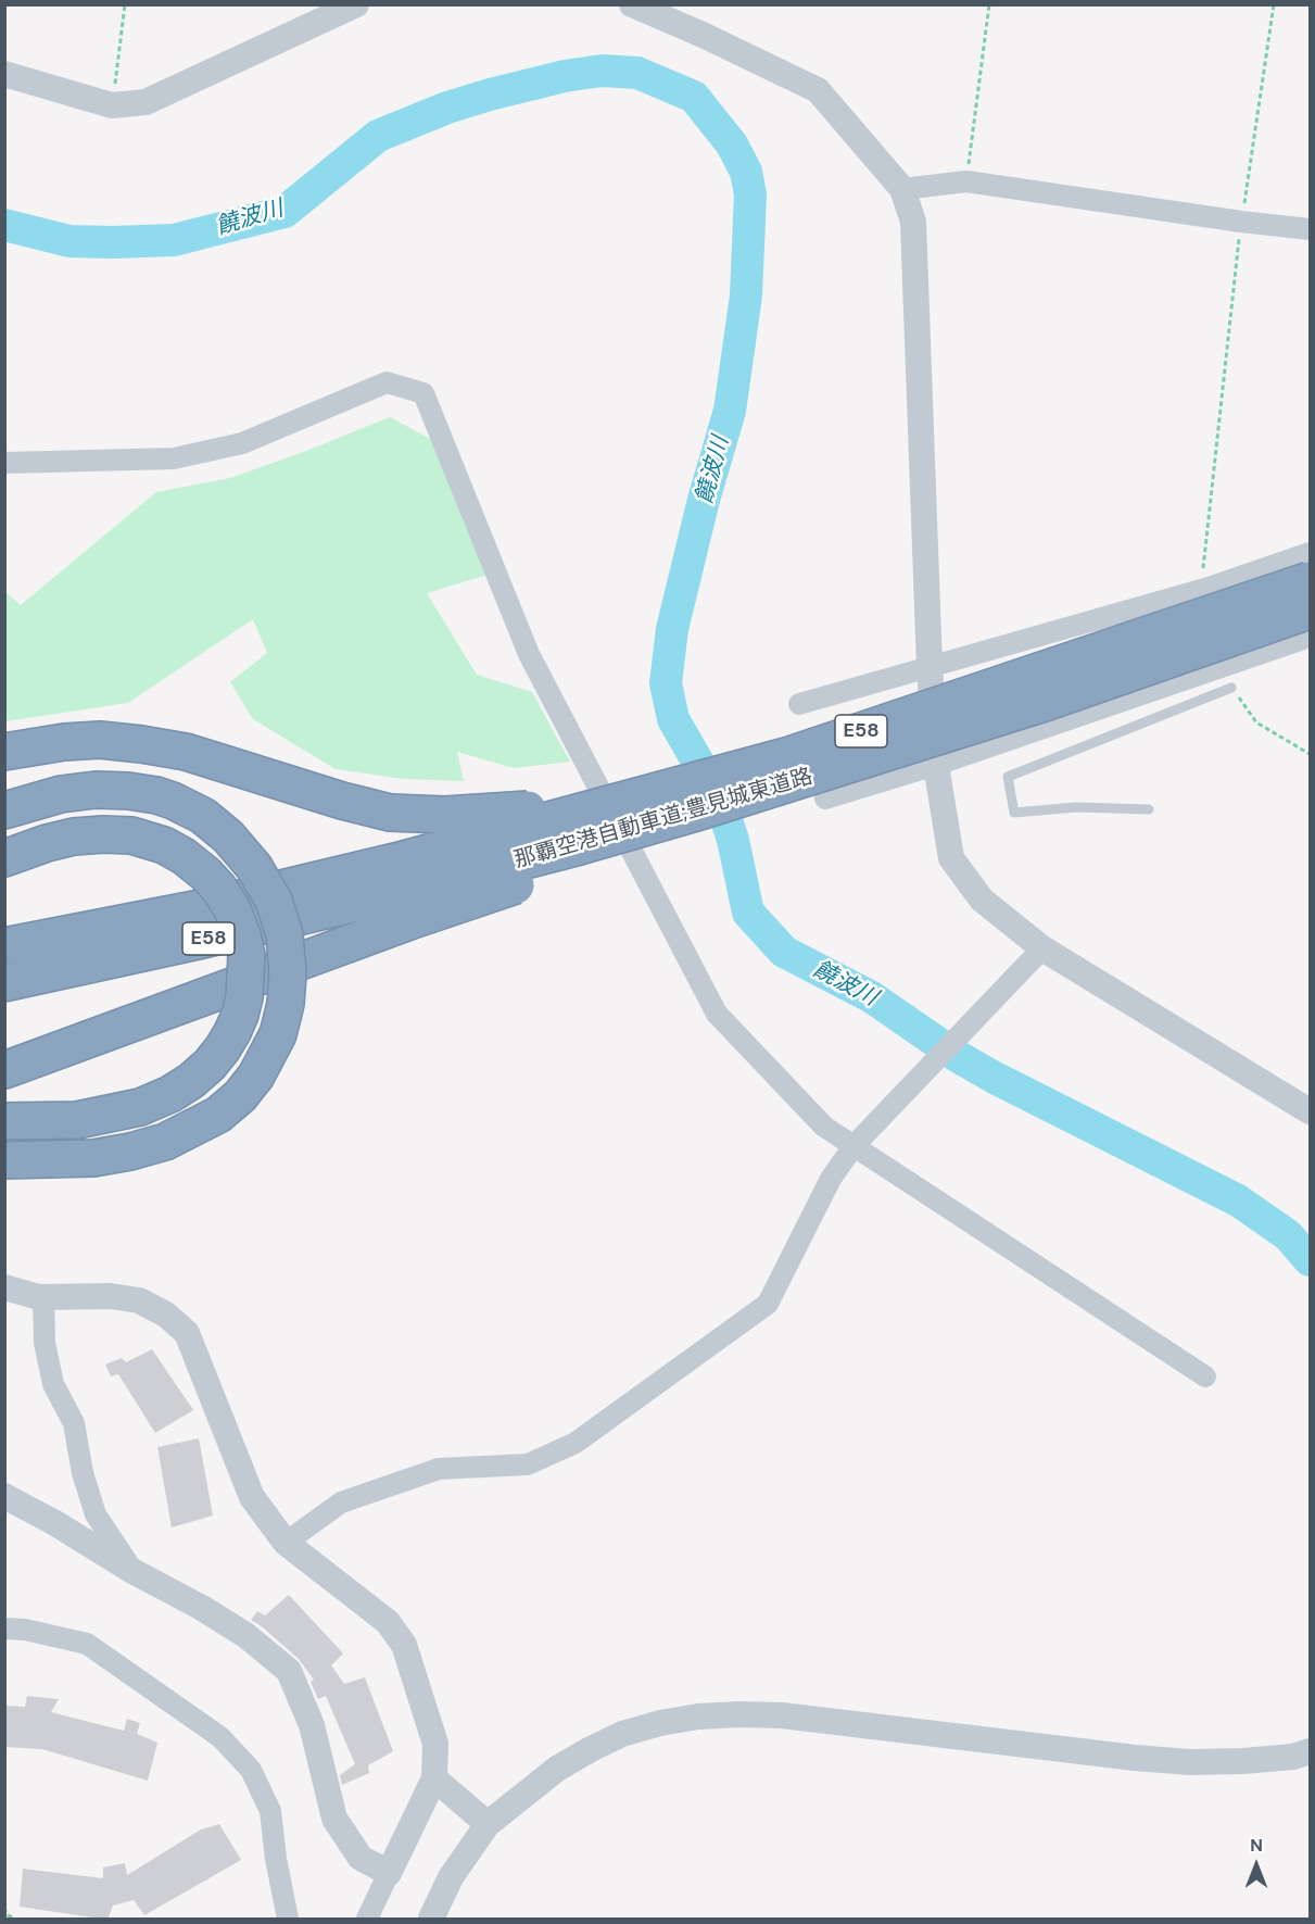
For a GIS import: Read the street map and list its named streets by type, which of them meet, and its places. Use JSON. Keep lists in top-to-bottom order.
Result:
{
  "streets": {
    "highway": ["E58", "那覇空港自動車道;豊見城東道路"]
  },
  "crossings": [
    ["E58", "那覇空港自動車道;豊見城東道路"]
  ],
  "water": ["饒波川"],
  "north": "top"
}
